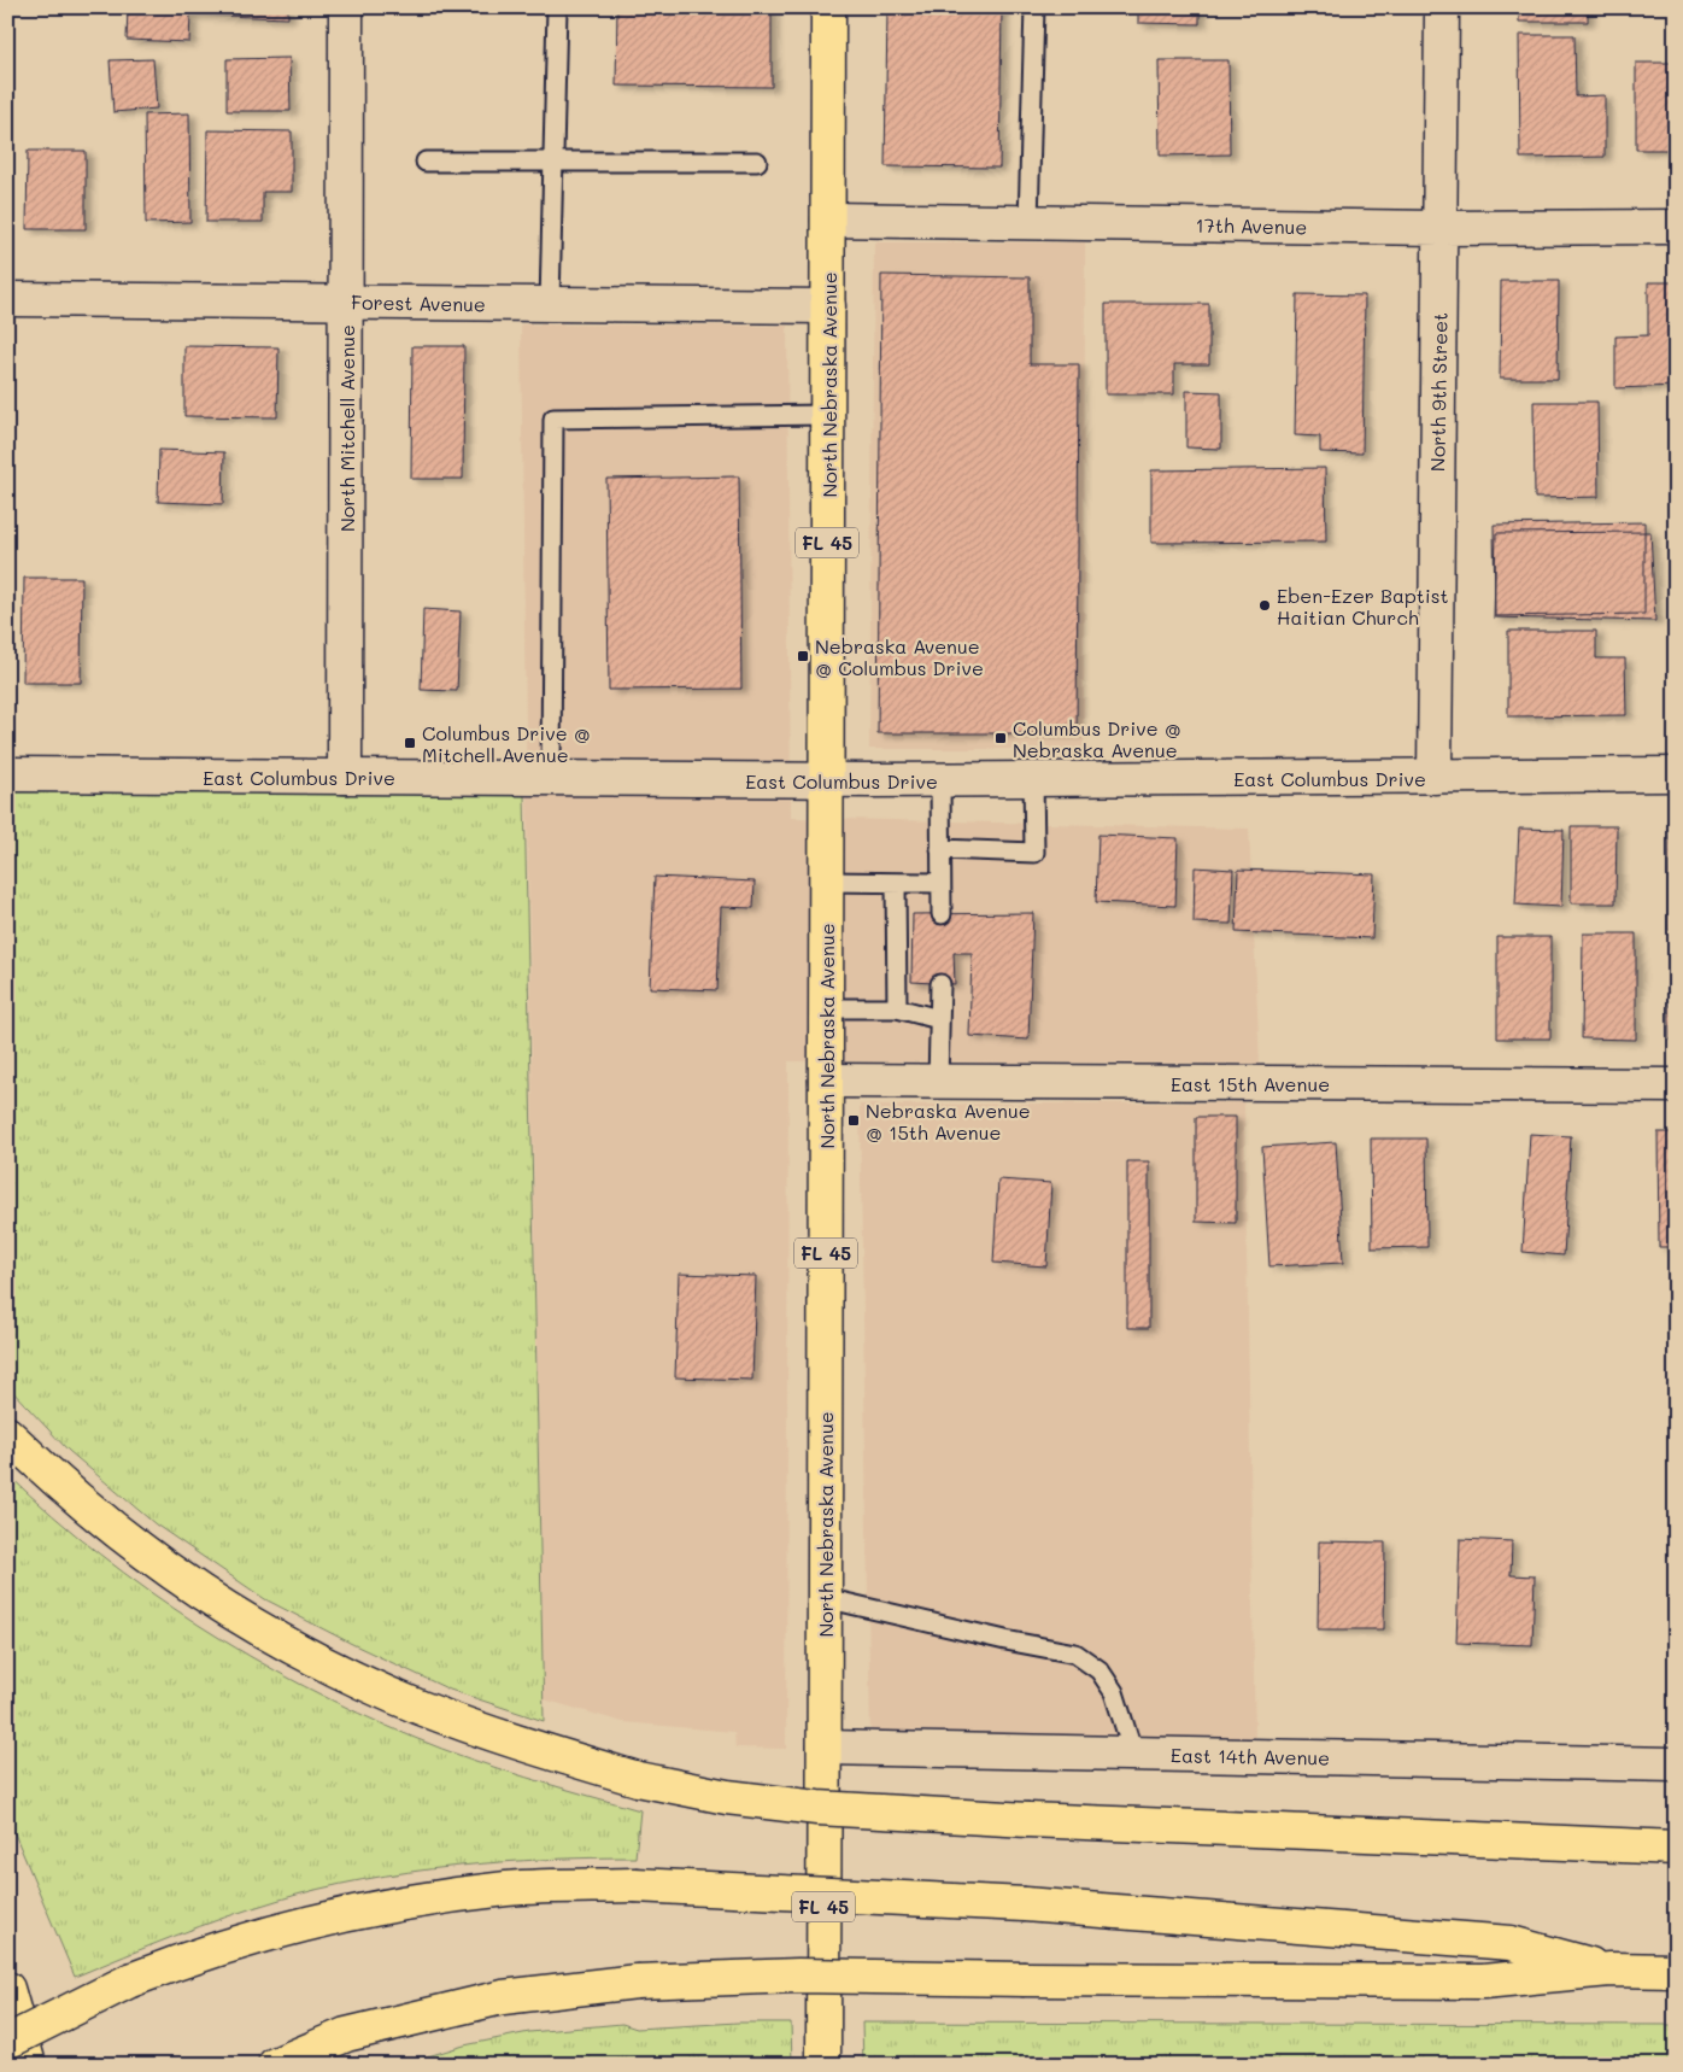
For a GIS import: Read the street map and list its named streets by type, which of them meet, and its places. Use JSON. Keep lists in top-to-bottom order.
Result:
{
  "streets": {
    "main road": ["North Nebraska Avenue", "FL 45"],
    "street": [
      "17th Avenue",
      "Forest Avenue",
      "North 9th Street",
      "North Mitchell Avenue",
      "East Columbus Drive",
      "East 15th Avenue",
      "East 14th Avenue"
    ]
  },
  "crossings": [
    ["17th Avenue", "North Nebraska Avenue"],
    ["17th Avenue", "North 9th Street"],
    ["Forest Avenue", "North Nebraska Avenue"],
    ["Forest Avenue", "North Mitchell Avenue"],
    ["North Nebraska Avenue", "East Columbus Drive"],
    ["North Nebraska Avenue", "East 15th Avenue"],
    ["North Nebraska Avenue", "East 14th Avenue"],
    ["North 9th Street", "East Columbus Drive"],
    ["North Mitchell Avenue", "East Columbus Drive"]
  ],
  "places": {
    "other": ["Eben-Ezer Baptist Haitian Church"],
    "transit": [
      "Nebraska Avenue @ Columbus Drive",
      "Columbus Drive @ Nebraska Avenue",
      "Columbus Drive @ Mitchell Avenue",
      "Nebraska Avenue @ 15th Avenue"
    ]
  }
}
